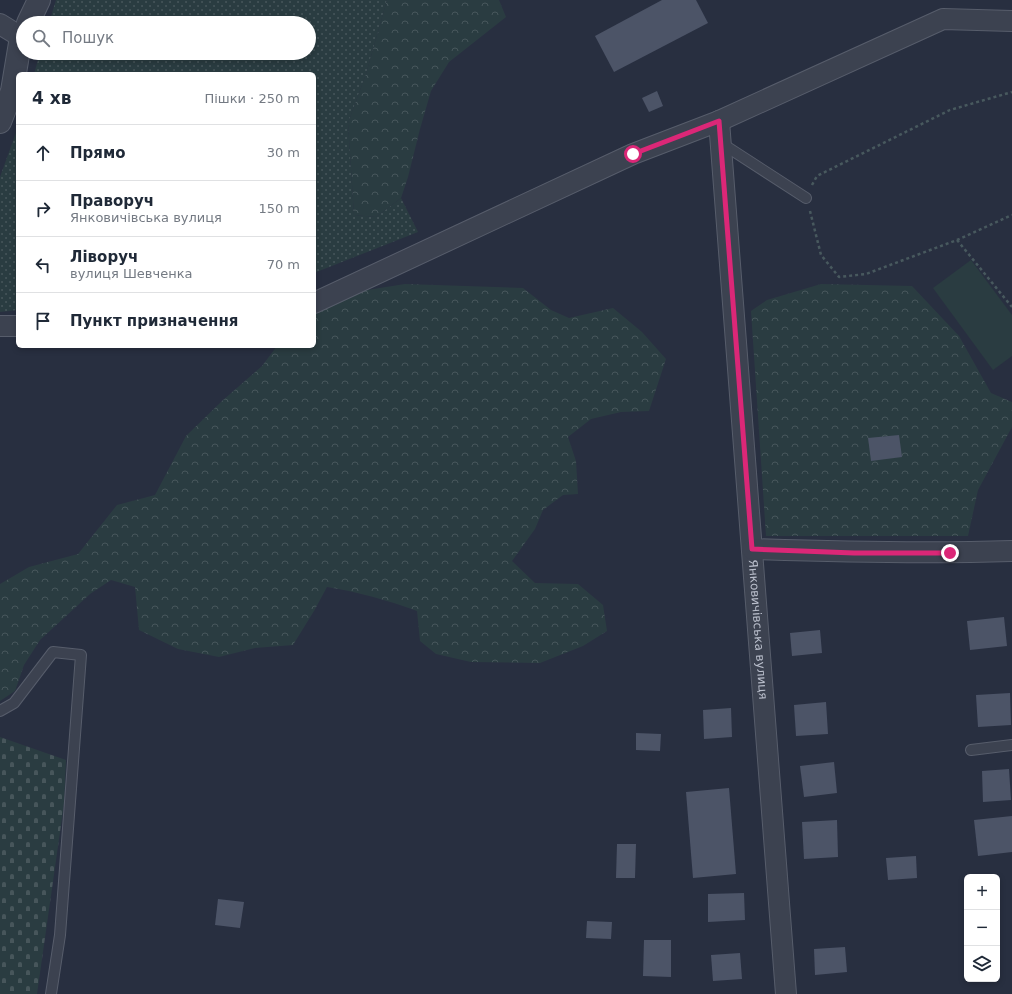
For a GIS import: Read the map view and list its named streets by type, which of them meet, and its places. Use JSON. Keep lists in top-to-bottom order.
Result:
{
  "streets": {
    "street": ["Янковичівська вулиця"]
  },
  "page": {
    "search": "Пошук",
    "heading": ["4 хв", "Пішки · 250 m"],
    "list": [
      ["Прямо", "30 m"],
      ["Праворуч", "Янковичівська вулиця", "150 m"],
      ["Ліворуч", "вулиця Шевченка", "70 m"],
      "Пункт призначення"
    ],
    "map_buttons": ["+", "−"]
  }
}
